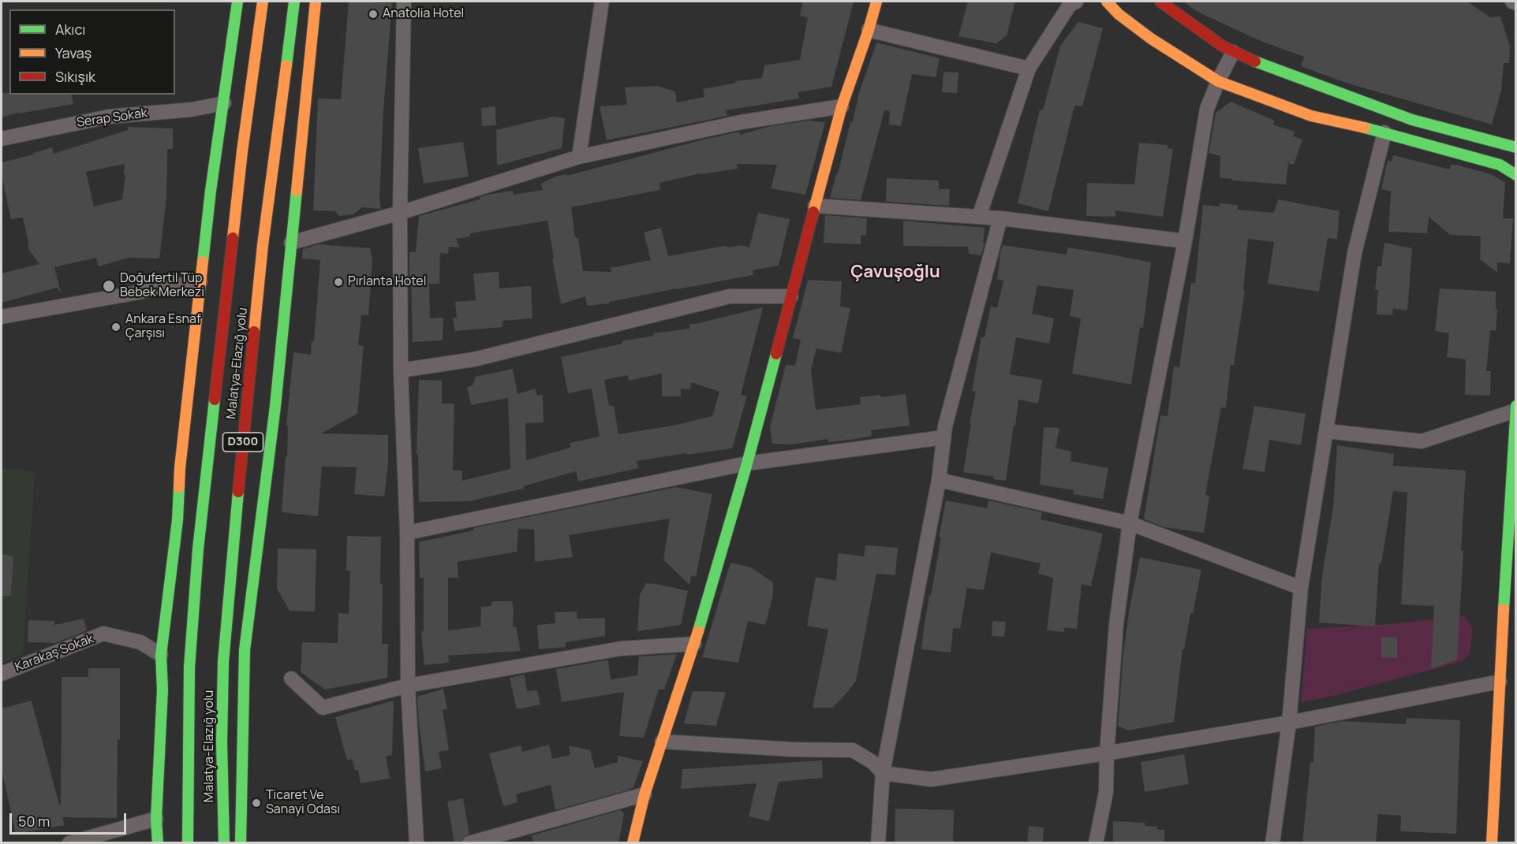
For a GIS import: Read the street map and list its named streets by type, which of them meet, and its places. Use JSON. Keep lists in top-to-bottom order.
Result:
{
  "streets": {
    "main road": ["Malatya-Elazığ yolu", "D300"],
    "street": ["Serap Sokak", "Karakaş Sokak"]
  },
  "districts": ["Çavuşoğlu"],
  "places": [
    "Anatolia Hotel",
    "Pırlanta Hotel",
    "Doğufertil Tüp Bebek Merkezi",
    "Ankara Esnaf Çarşısı",
    "Ticaret Ve Sanayi Odası"
  ],
  "legend": ["Akıcı", "Yavaş", "Sıkışık"],
  "scale_bar": "50 m"
}
